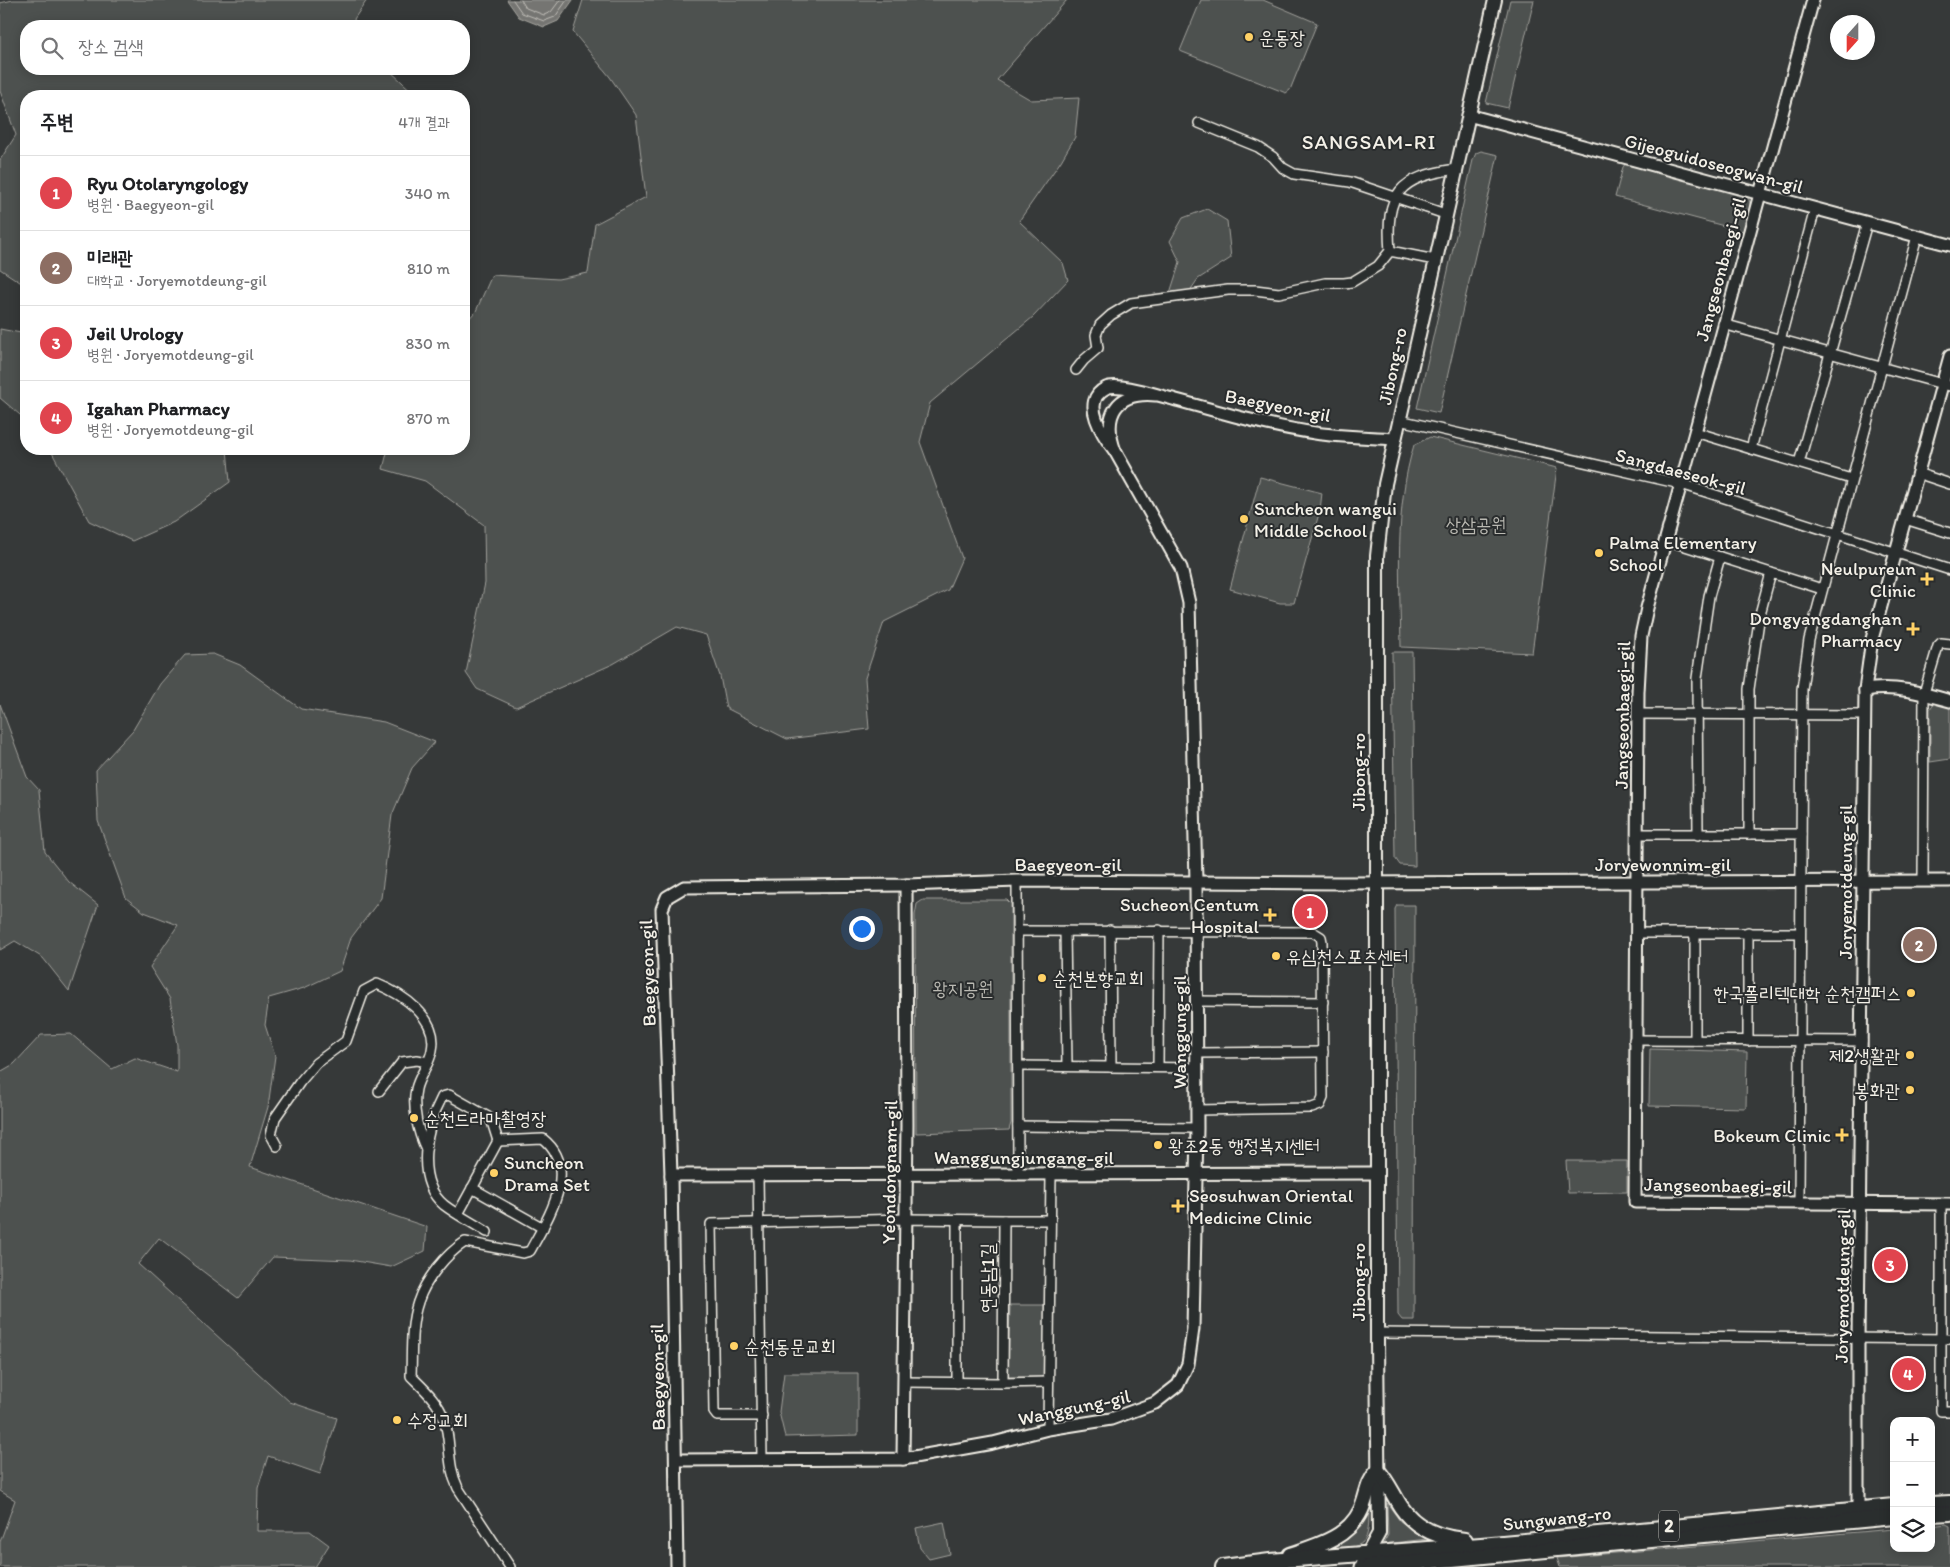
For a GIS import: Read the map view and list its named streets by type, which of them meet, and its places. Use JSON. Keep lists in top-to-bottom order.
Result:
{
  "streets": {
    "main road": ["Jibong-ro", "Sungwang-ro", "2"],
    "street": [
      "Gijeoguidoseogwan-gil",
      "Jangseonbaegi-gil",
      "Baegyeon-gil",
      "Sangdaeseok-gil",
      "Joryewonnim-gil",
      "Joryemotdeung-gil",
      "Wanggung-gil",
      "Wanggungjungang-gil",
      "Yeondongnam-gil",
      "연동남1길"
    ]
  },
  "crossings": [
    ["Gijeoguidoseogwan-gil", "Jangseonbaegi-gil"],
    ["Gijeoguidoseogwan-gil", "Jibong-ro"],
    ["Jangseonbaegi-gil", "Sangdaeseok-gil"],
    ["Jangseonbaegi-gil", "Joryewonnim-gil"],
    ["Jangseonbaegi-gil", "Joryemotdeung-gil"],
    ["Jibong-ro", "Baegyeon-gil"],
    ["Jibong-ro", "Sangdaeseok-gil"],
    ["Jibong-ro", "Joryewonnim-gil"],
    ["Jibong-ro", "Wanggungjungang-gil"],
    ["Jibong-ro", "Sungwang-ro"],
    ["Baegyeon-gil", "Joryewonnim-gil"],
    ["Baegyeon-gil", "Wanggung-gil"],
    ["Baegyeon-gil", "Wanggungjungang-gil"],
    ["Baegyeon-gil", "Yeondongnam-gil"],
    ["Sangdaeseok-gil", "Joryemotdeung-gil"],
    ["Joryewonnim-gil", "Joryemotdeung-gil"],
    ["Joryemotdeung-gil", "Sungwang-ro"],
    ["Wanggung-gil", "Wanggungjungang-gil"],
    ["Wanggung-gil", "Yeondongnam-gil"],
    ["Wanggungjungang-gil", "Yeondongnam-gil"],
    ["Yeondongnam-gil", "연동남1길"]
  ],
  "districts": ["SANGSAM-RI"],
  "parks": ["상삼공원", "왕지공원"],
  "places": {
    "other": [
      "운동장",
      "Suncheon wangui Middle School",
      "Palma Elementary School",
      "유심천스포츠센터",
      "순천본향교회",
      "한국폴리텍대학 순천캠퍼스",
      "제2생활관",
      "봉화관",
      "순천드라마촬영장",
      "왕조2동 행정복지센터",
      "Suncheon Drama Set",
      "순천동문교회",
      "수정교회"
    ],
    "health": [
      "Neulpureun Clinic",
      "Dongyangdanghan Pharmacy",
      "Sucheon Centum Hospital",
      "Bokeum Clinic",
      "Seosuhwan Oriental Medicine Clinic"
    ]
  },
  "north": "bottom",
  "page": {
    "search": "장소 검색",
    "heading": ["주변", "4개 결과"],
    "list": [
      {
        "mark": "1",
        "name": "Ryu Otolaryngology",
        "note": "병원 · Baegyeon-gil",
        "value": "340 m"
      },
      {
        "mark": "2",
        "name": "미래관",
        "note": "대학교 · Joryemotdeung-gil",
        "value": "810 m"
      },
      {
        "mark": "3",
        "name": "Jeil Urology",
        "note": "병원 · Joryemotdeung-gil",
        "value": "830 m"
      },
      {
        "mark": "4",
        "name": "Igahan Pharmacy",
        "note": "병원 · Joryemotdeung-gil",
        "value": "870 m"
      }
    ],
    "pins": [
      "1",
      "2",
      "3",
      "4"
    ],
    "map_buttons": ["+", "−"]
  }
}
